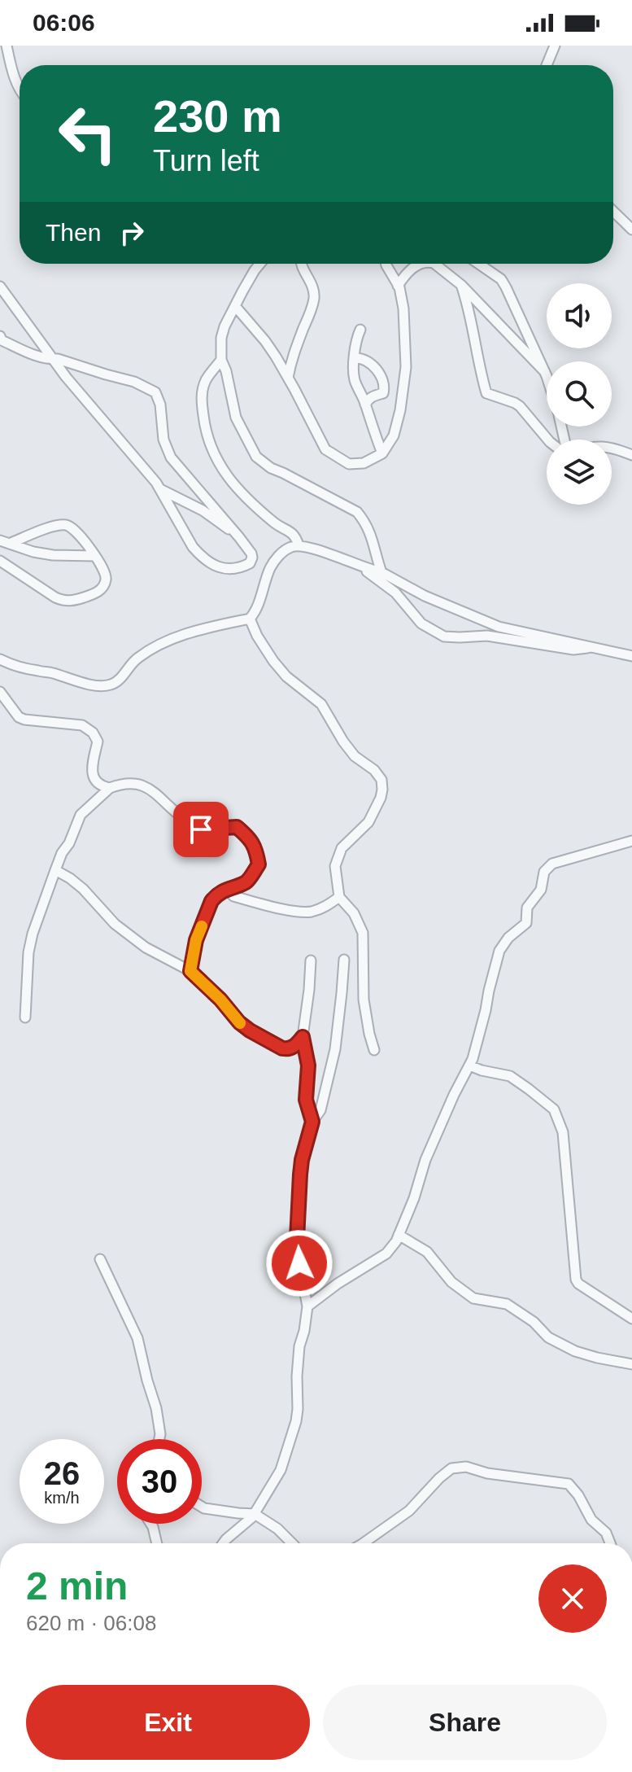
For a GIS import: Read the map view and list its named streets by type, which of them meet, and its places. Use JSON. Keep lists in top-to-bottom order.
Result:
{
  "page": {
    "status": "06:06",
    "turn": ["230 m", "Turn left"],
    "then": "Then",
    "speed": "26 km/h",
    "limit": "30",
    "heading": ["2 min", "620 m · 06:08"],
    "buttons": ["Exit", "Share"]
  }
}
